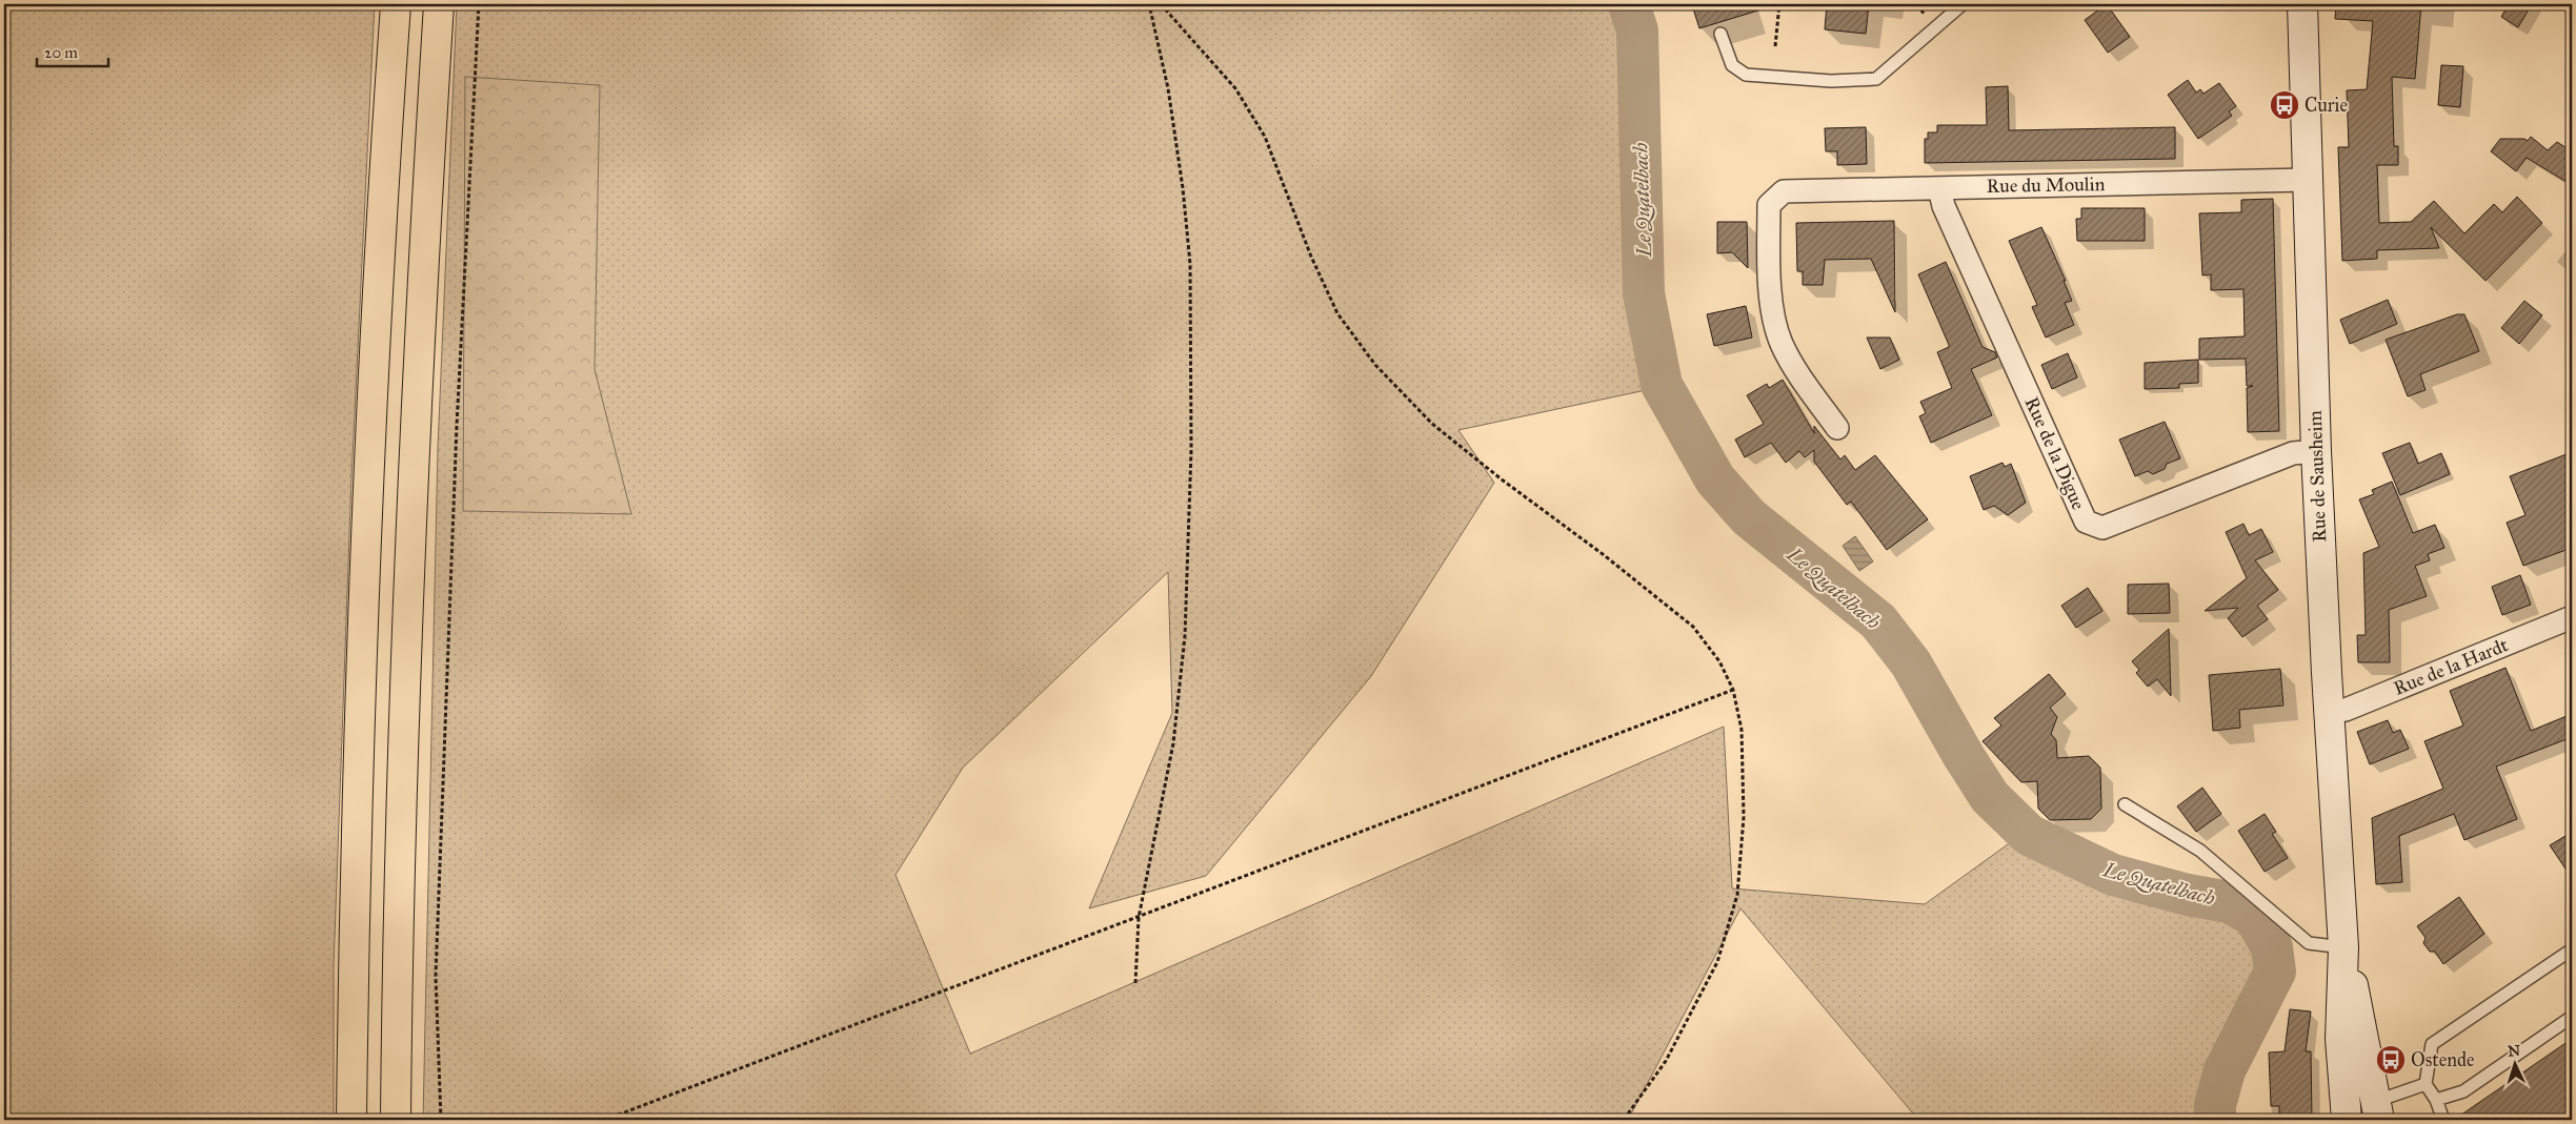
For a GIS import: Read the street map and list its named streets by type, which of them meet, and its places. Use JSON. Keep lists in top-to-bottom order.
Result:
{
  "streets": {
    "main road": ["Rue de Sausheim"],
    "street": ["Rue du Moulin", "Rue de la Digue", "Rue de la Hardt"]
  },
  "crossings": [
    ["Rue du Moulin", "Rue de la Digue"],
    ["Rue du Moulin", "Rue de Sausheim"],
    ["Rue de la Digue", "Rue de Sausheim"],
    ["Rue de Sausheim", "Rue de la Hardt"]
  ],
  "water": ["Le Quatelbach"],
  "places": {
    "bus stop": ["Curie", "Ostende"]
  },
  "scale_bar": "20 m",
  "north": "top"
}
